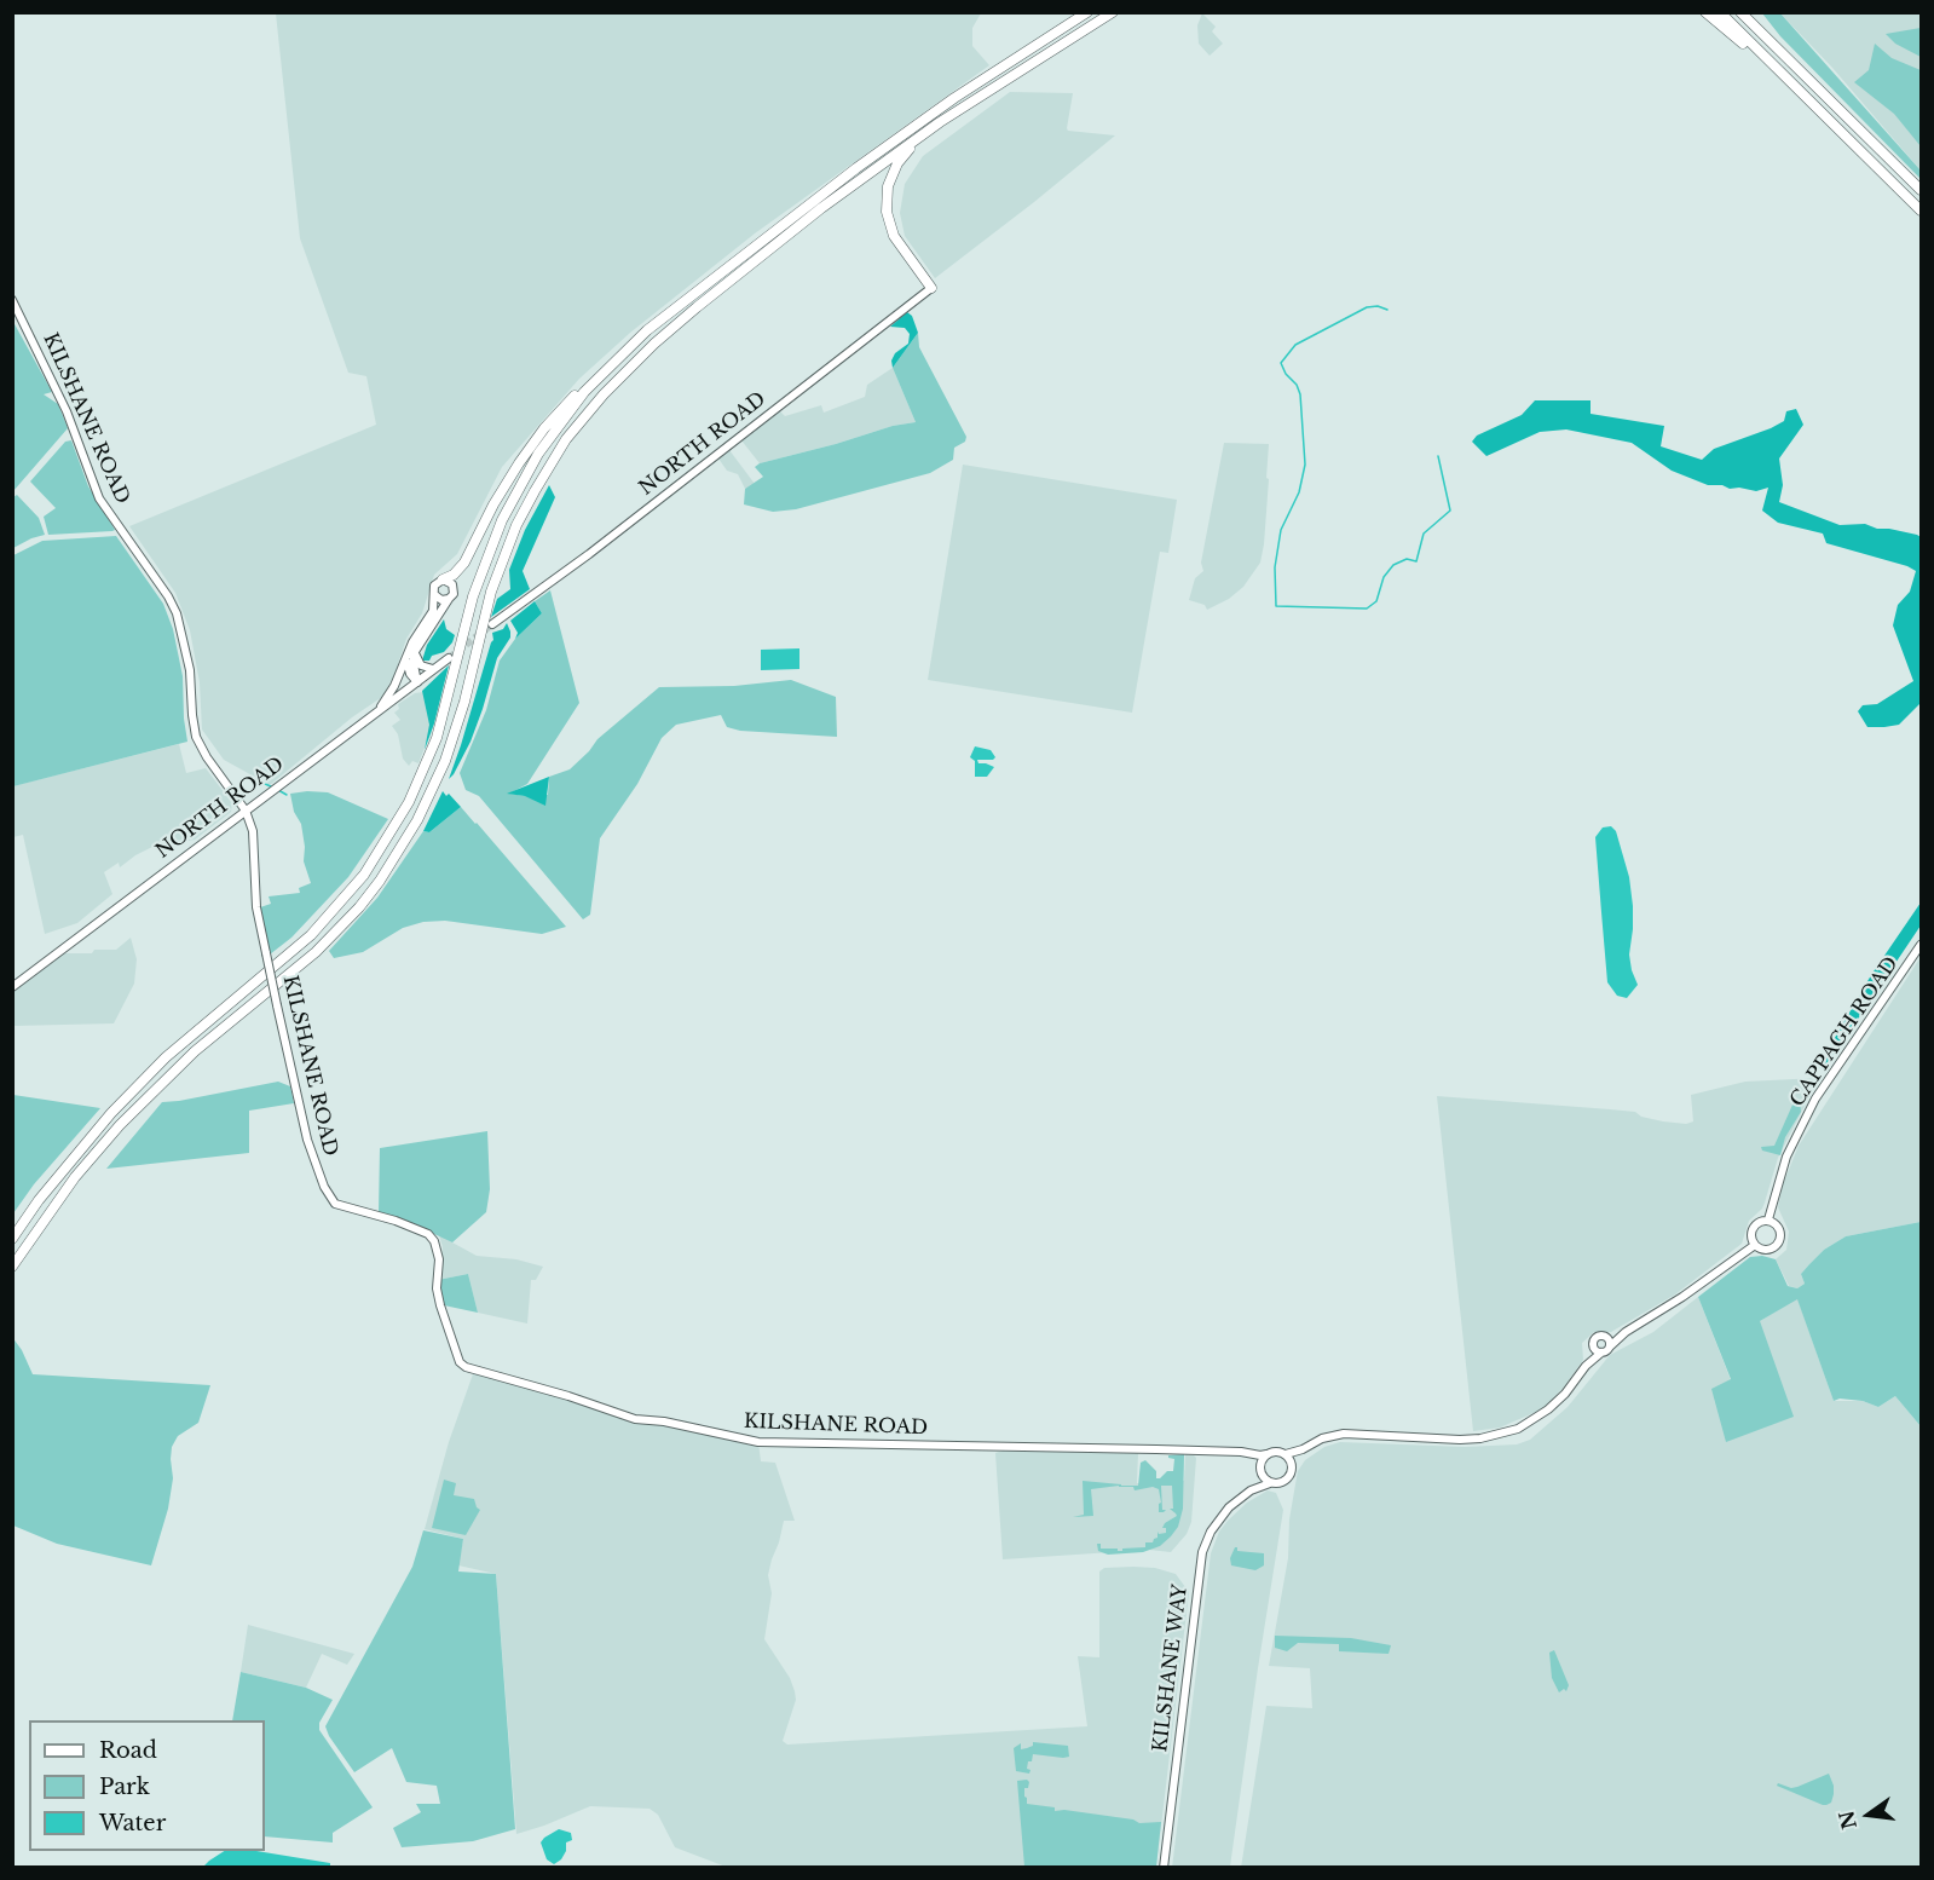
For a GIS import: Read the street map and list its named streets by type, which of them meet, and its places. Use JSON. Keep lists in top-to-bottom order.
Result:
{
  "streets": {
    "street": [
      "KILSHANE ROAD",
      "NORTH ROAD",
      "CAPPAGH ROAD",
      "KILSHANE WAY"
    ]
  },
  "crossings": [
    ["KILSHANE ROAD", "NORTH ROAD"],
    ["KILSHANE ROAD", "CAPPAGH ROAD"],
    ["KILSHANE ROAD", "KILSHANE WAY"],
    ["CAPPAGH ROAD", "KILSHANE WAY"]
  ],
  "legend": ["Road", "Park", "Water"],
  "north": "left"
}
